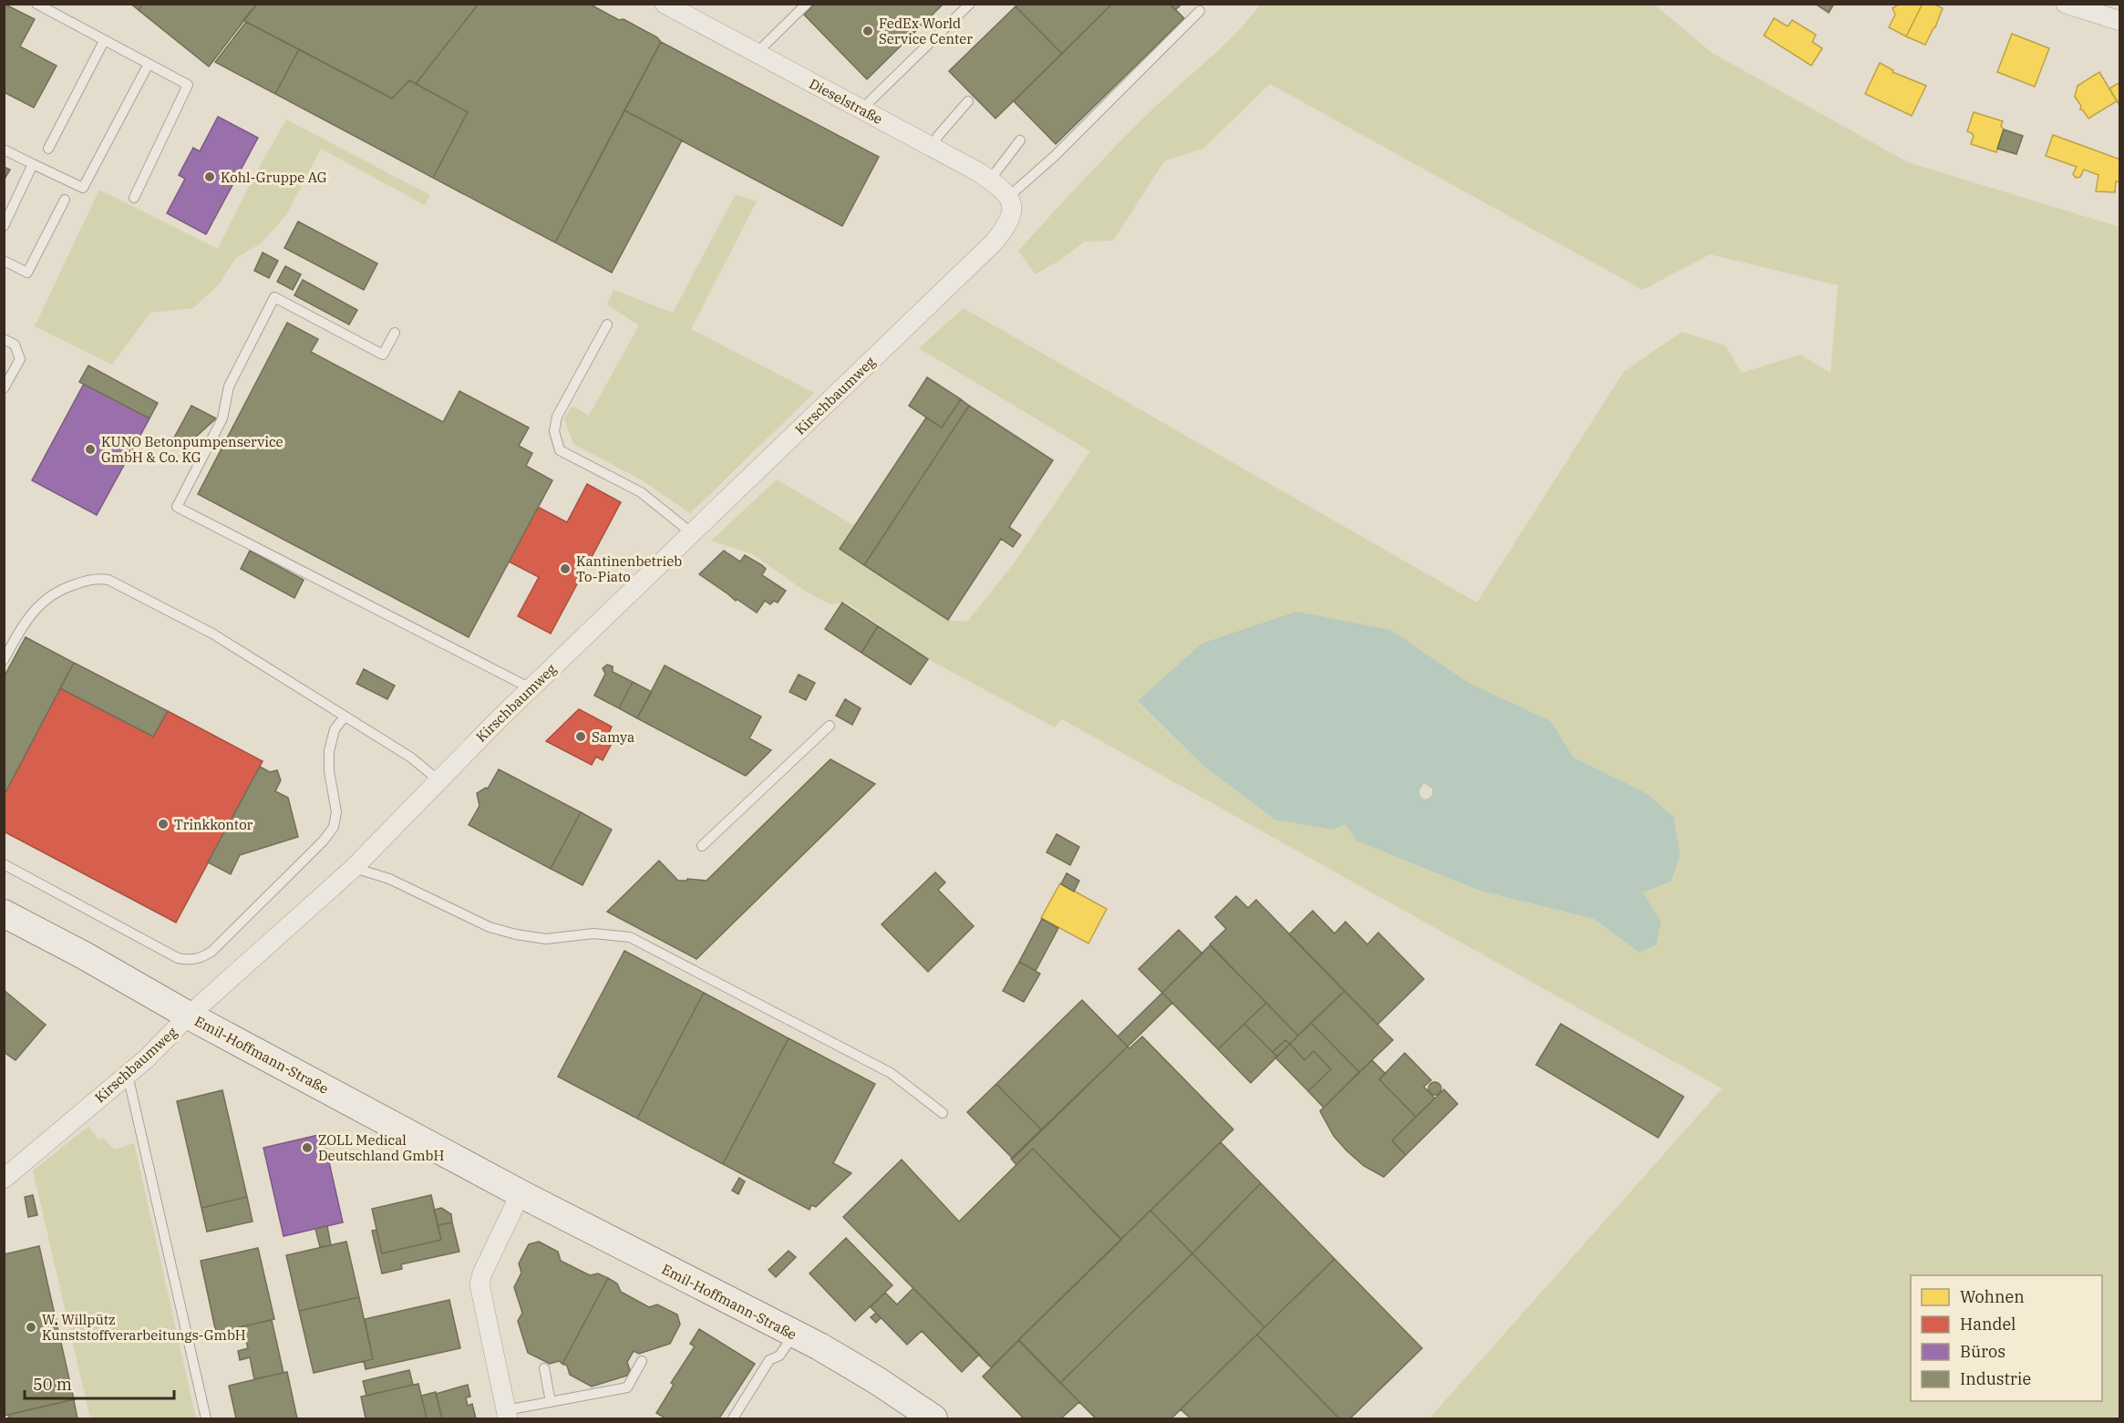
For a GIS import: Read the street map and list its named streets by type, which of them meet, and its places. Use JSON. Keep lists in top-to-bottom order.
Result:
{
  "streets": {
    "street": ["Dieselstraße", "Kirschbaumweg", "Emil-Hoffmann-Straße"]
  },
  "crossings": [
    ["Dieselstraße", "Kirschbaumweg"],
    ["Kirschbaumweg", "Emil-Hoffmann-Straße"]
  ],
  "places": [
    "FedEx World Service Center",
    "Kohl-Gruppe AG",
    "KUNO Betonpumpenservice GmbH & Co. KG",
    "Kantinenbetrieb To-Piato",
    "Samya",
    "Trinkkontor",
    "ZOLL Medical Deutschland GmbH",
    "W. Willpütz Kunststoffverarbeitungs-GmbH"
  ],
  "legend": [
    "Wohnen",
    "Handel",
    "Büros",
    "Industrie"
  ],
  "scale_bar": "50 m"
}
